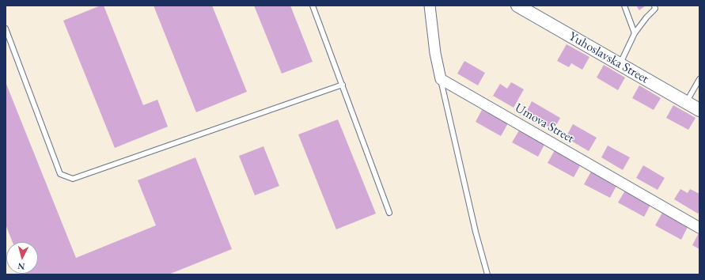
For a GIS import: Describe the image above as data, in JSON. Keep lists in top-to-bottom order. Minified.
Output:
{"streets":{"street":["Yuhoslavska Street","Umova Street"]},"north":"bottom"}
